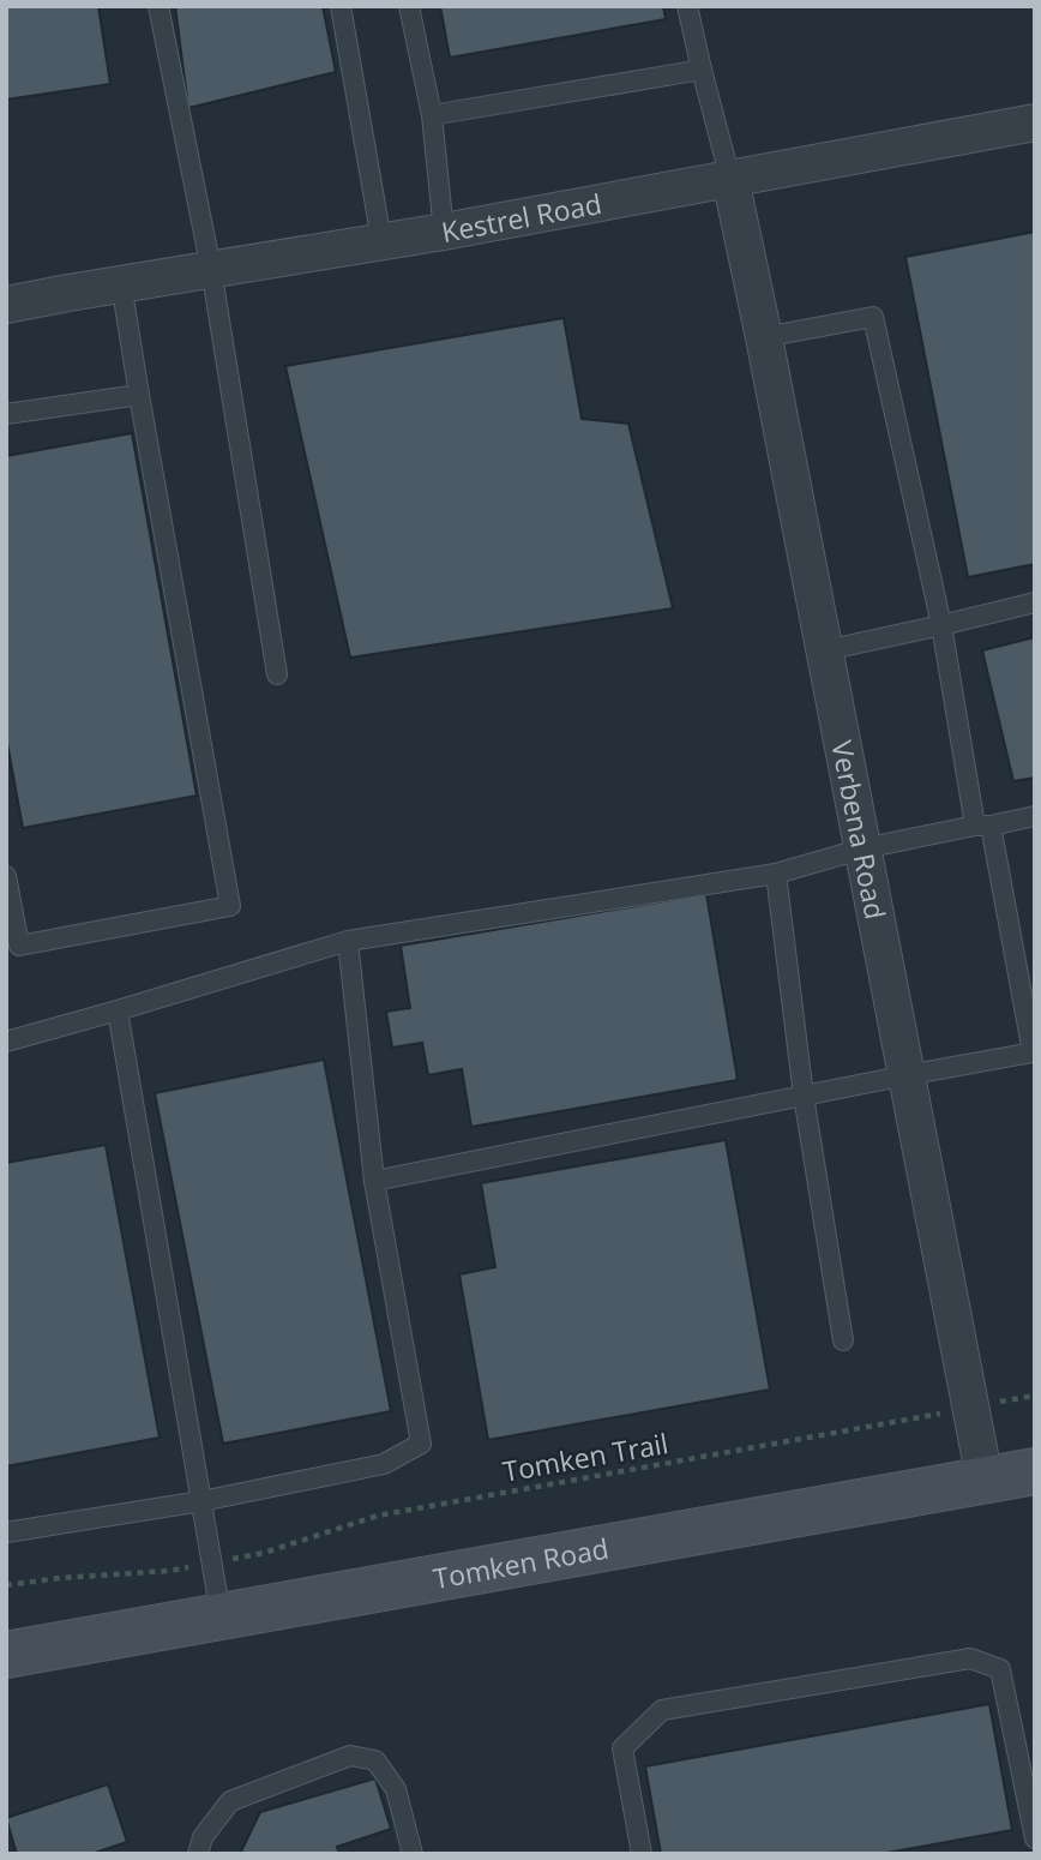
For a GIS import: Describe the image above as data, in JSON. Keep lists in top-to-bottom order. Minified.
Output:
{"streets":{"main road":["Tomken Road"],"street":["Kestrel Road","Verbena Road"],"path":["Tomken Trail"]},"crossings":[["Kestrel Road","Verbena Road"],["Verbena Road","Tomken Road"]]}
